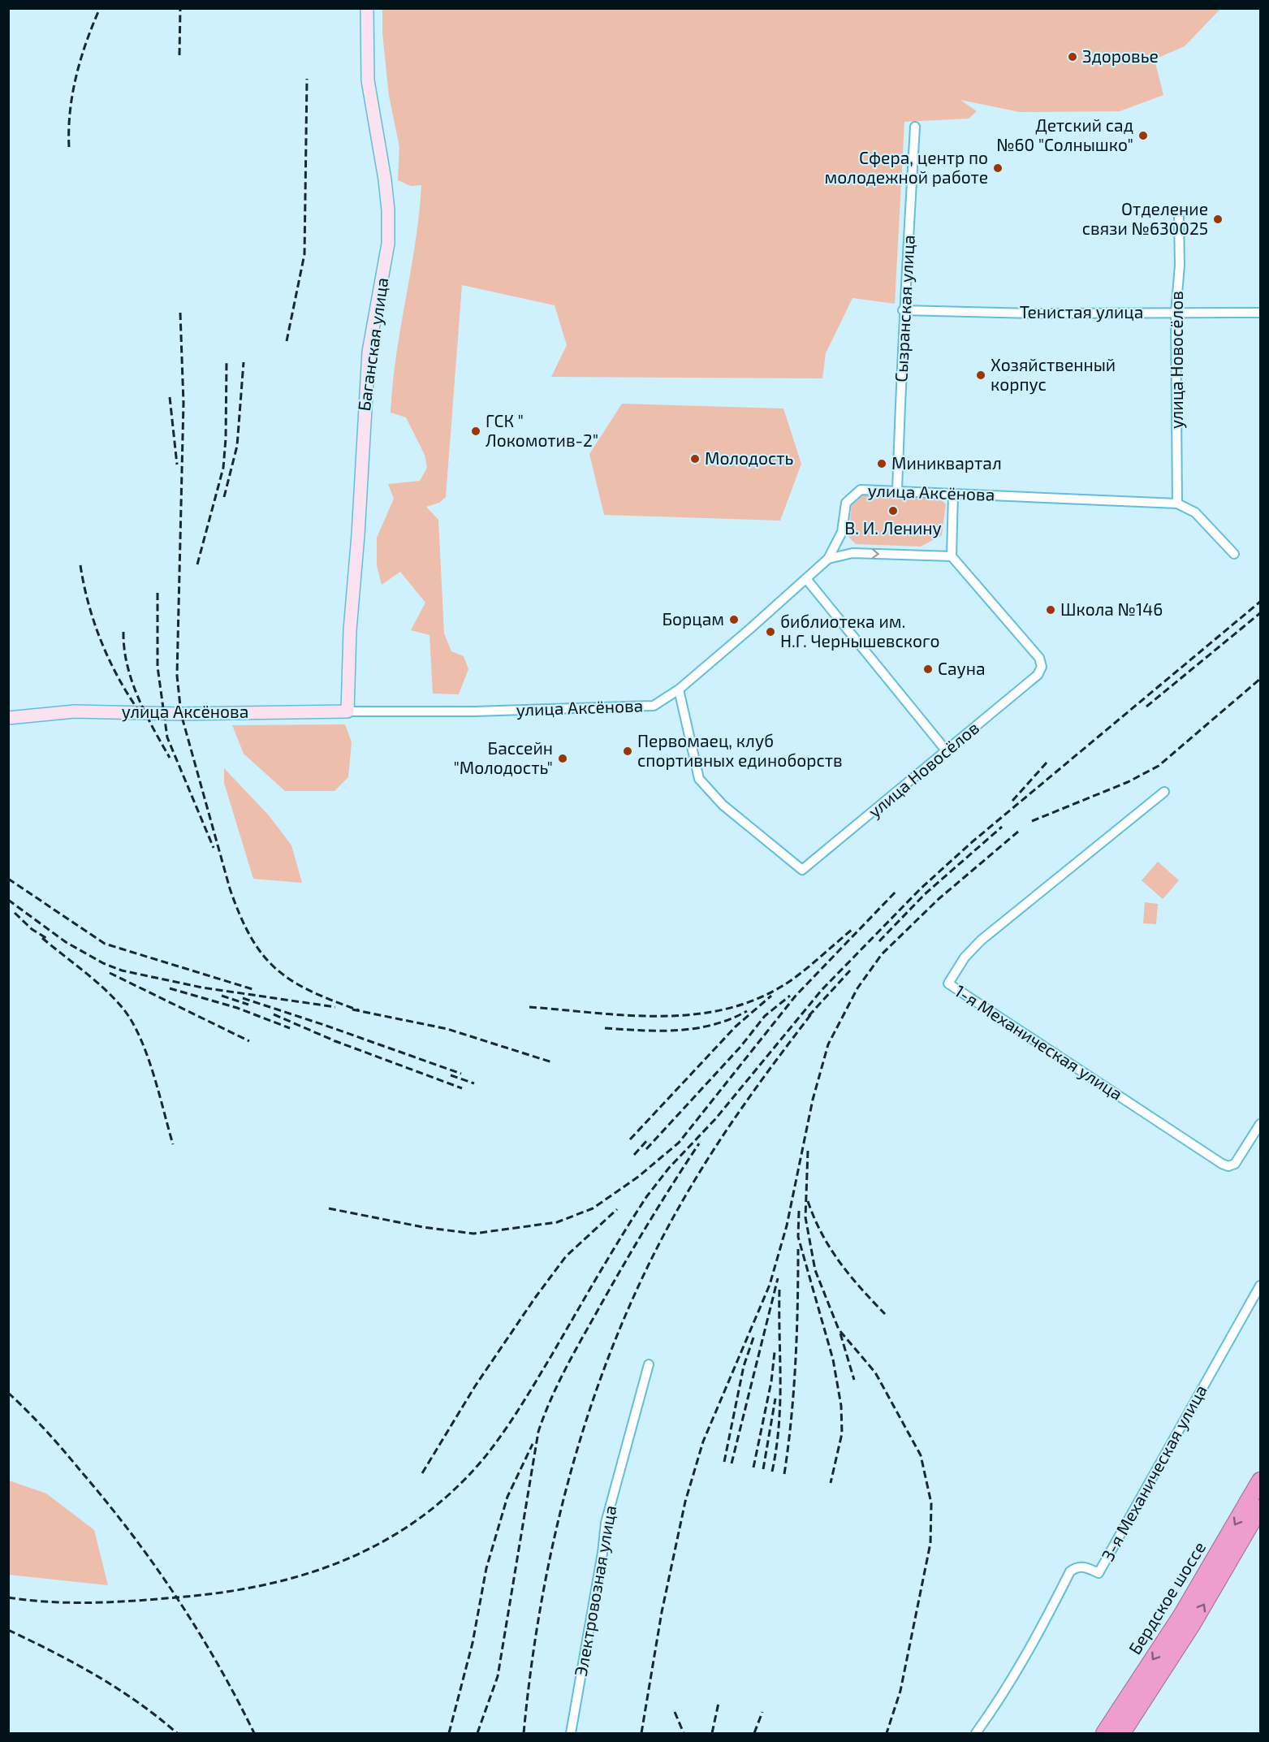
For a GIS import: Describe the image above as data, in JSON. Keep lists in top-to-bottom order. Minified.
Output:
{"streets":{"highway":["Бердское шоссе"],"street":["Сызранская улица","Тенистая улица","Баганская улица","улица Новосёлов","улица Аксёнова","1-я Механическая улица","3-я Механическая улица","Электровозная улица"]},"crossings":[["Сызранская улица","Тенистая улица"],["Сызранская улица","улица Аксёнова"],["Тенистая улица","улица Новосёлов"],["Баганская улица","улица Аксёнова"],["улица Новосёлов","улица Аксёнова"]],"places":["Здоровье","Детский сад №60 \"Солнышко\"","Сфера, центр по молодежной работе","Отделение связи №630025","Хозяйственный корпус","ГСК \" Локомотив-2\"","Молодость","Миниквартал","В. И. Ленину","Школа №146","Борцам","библиотека им. Н.Г. Чернышевского","Сауна","Первомаец, клуб спортивных единоборств","Бассейн \"Молодость\""]}
